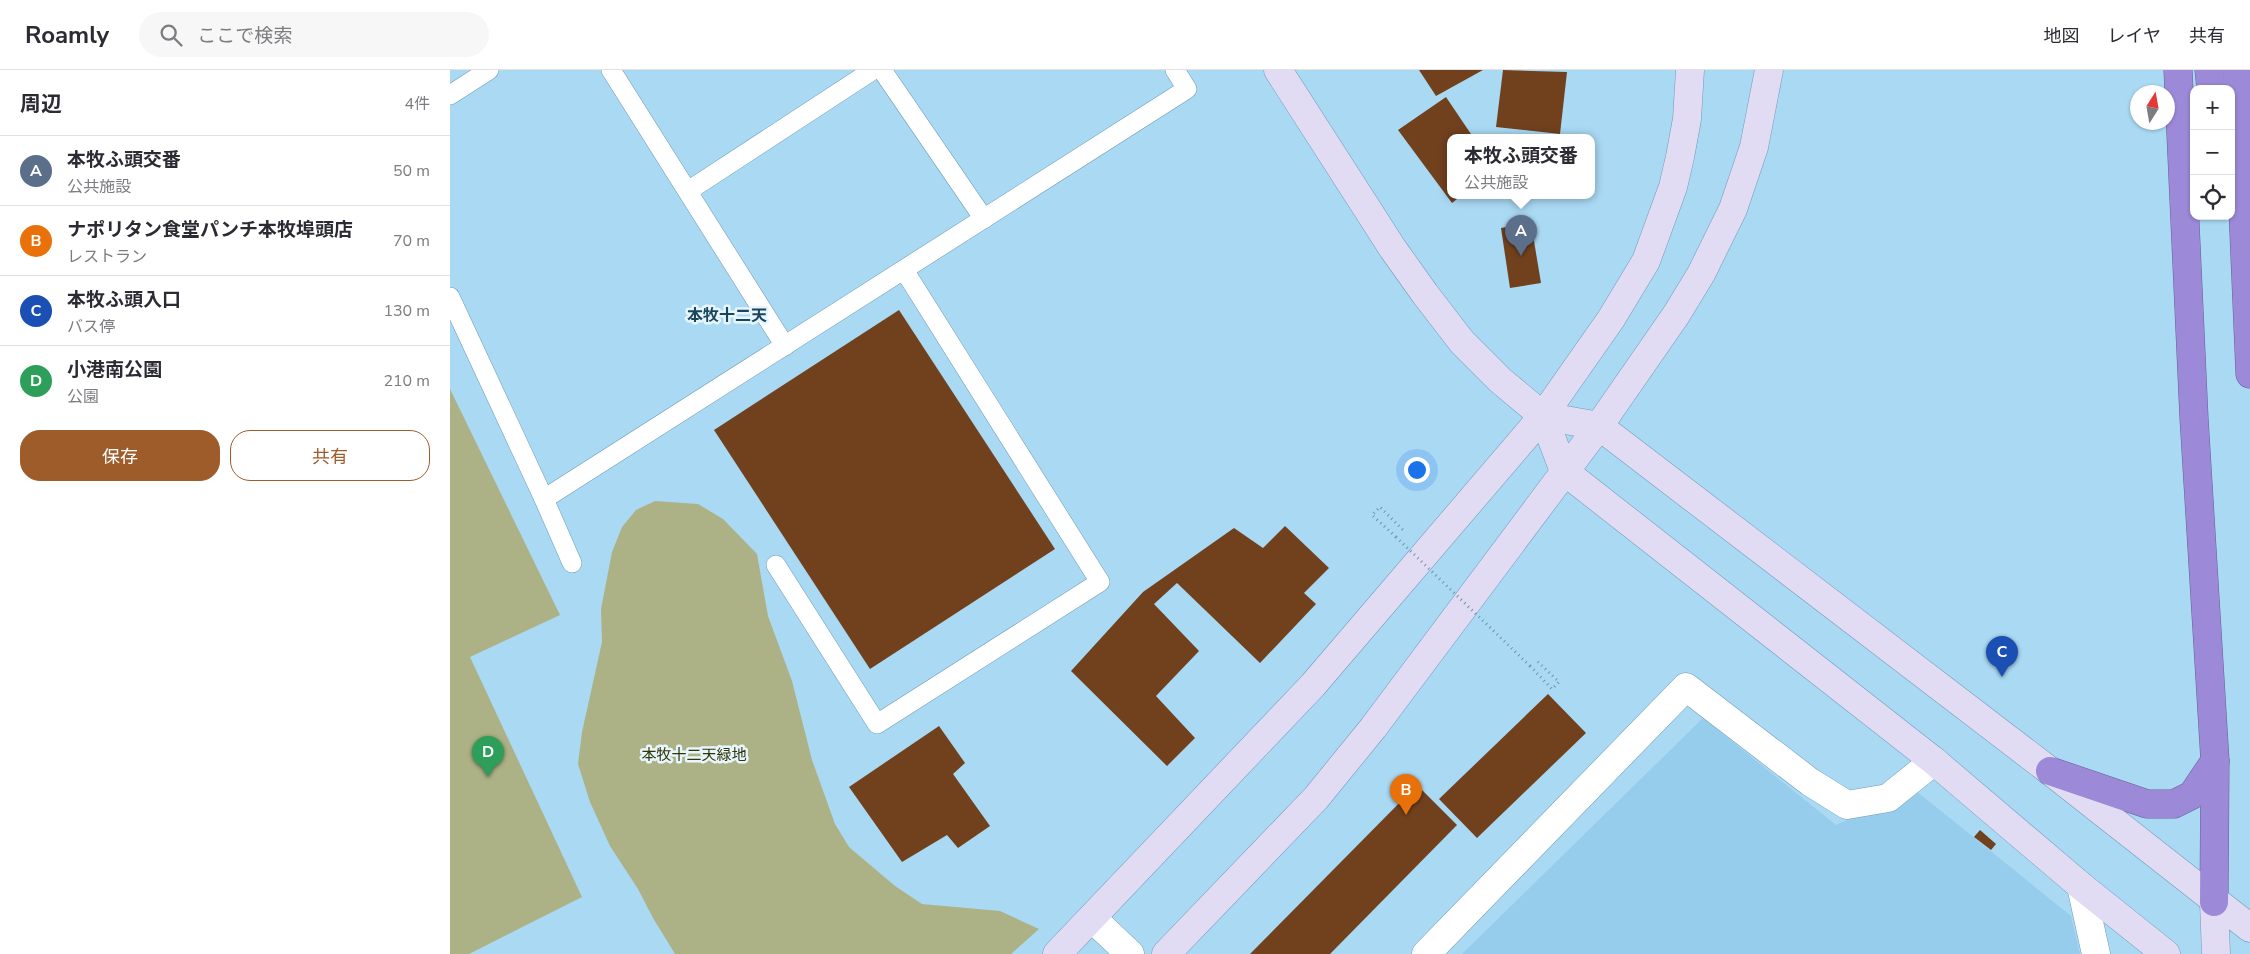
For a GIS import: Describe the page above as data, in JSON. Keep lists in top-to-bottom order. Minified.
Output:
{"districts":["本牧十二天"],"parks":["本牧十二天緑地"],"north":"top","page":{"header":"Roamly","search":"ここで検索","nav":["地図","レイヤ","共有"],"heading":["周辺","4件"],"map_buttons":["+","−"],"popup":["本牧ふ頭交番","公共施設"],"list":[{"mark":"A","name":"本牧ふ頭交番","note":"公共施設","value":"50 m"},{"mark":"B","name":"ナポリタン食堂パンチ本牧埠頭店","note":"レストラン","value":"70 m"},{"mark":"C","name":"本牧ふ頭入口","note":"バス停","value":"130 m"},{"mark":"D","name":"小港南公園","note":"公園","value":"210 m"}],"pins":["A","C","D","B"],"buttons":["保存","共有"]}}
